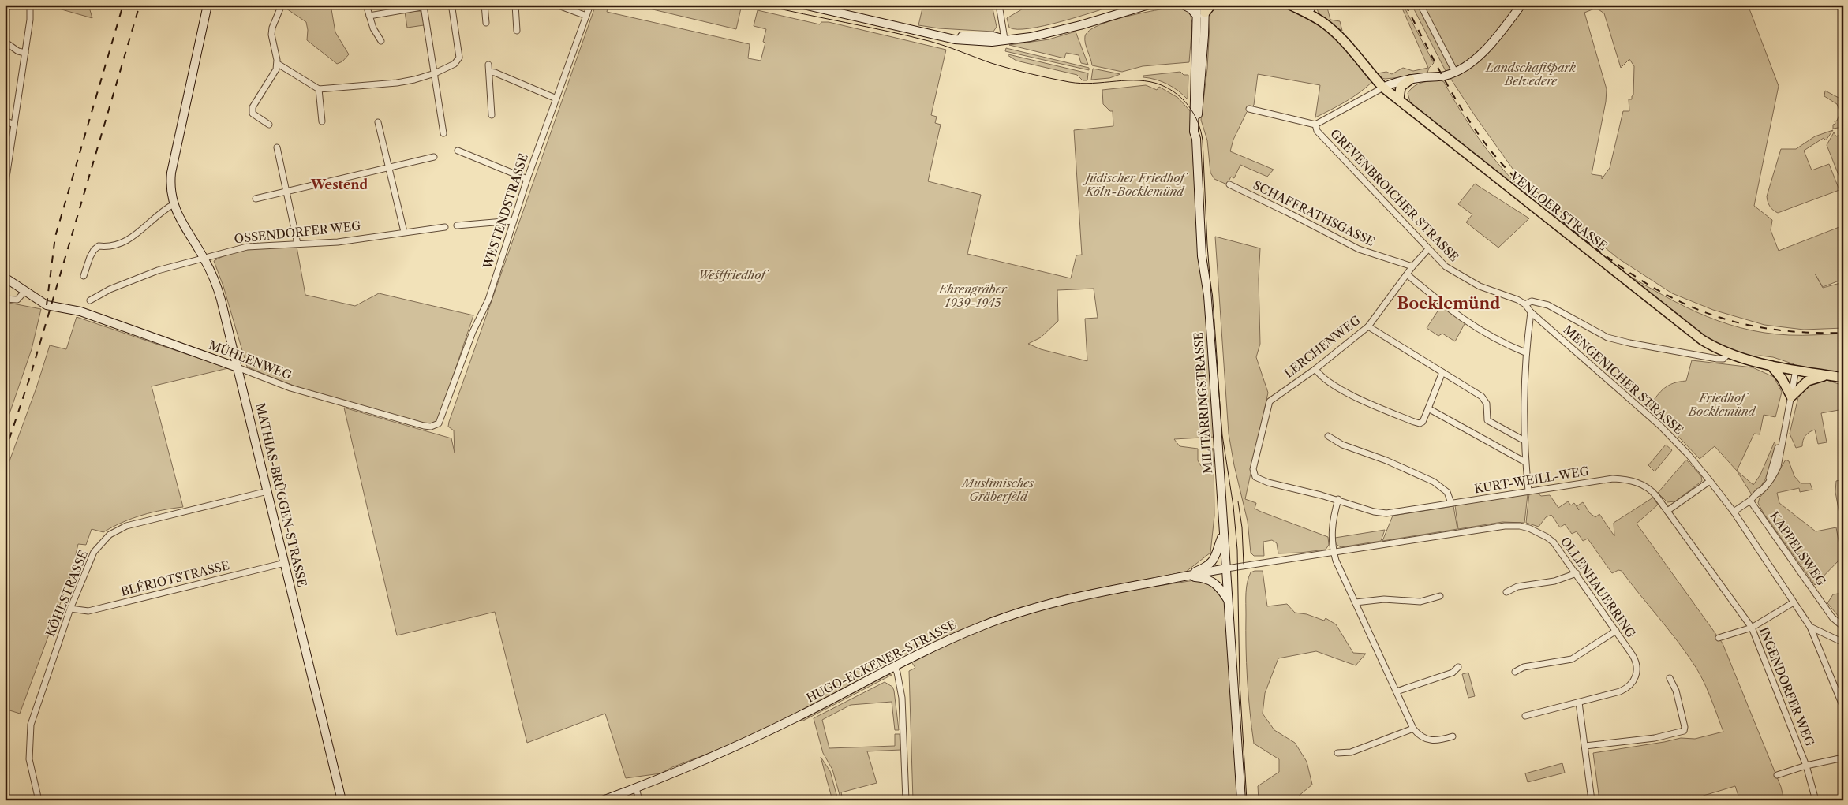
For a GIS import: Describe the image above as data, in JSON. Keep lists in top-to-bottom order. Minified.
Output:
{"streets":{"main road":["VENLOER STRASSE","MÜHLENWEG","MILITÄRRINGSTRASSE","MATHIAS-BRÜGGEN-STRASSE","HUGO-ECKENER-STRASSE"],"street":["GREVENBROICHER STRASSE","WESTENDSTRASSE","SCHAFFRATHSGASSE","OSSENDORFER WEG","LERCHENWEG","MENGENICHER STRASSE","KURT-WEILL-WEG","KAPPELSWEG","BLÉRIOTSTRASSE","OLLENHAUERRING","KÖHLSTRASSE","INGENDORFER WEG"]},"crossings":[["GREVENBROICHER STRASSE","VENLOER STRASSE"],["GREVENBROICHER STRASSE","LERCHENWEG"],["GREVENBROICHER STRASSE","MENGENICHER STRASSE"],["WESTENDSTRASSE","MÜHLENWEG"],["SCHAFFRATHSGASSE","LERCHENWEG"],["OSSENDORFER WEG","MATHIAS-BRÜGGEN-STRASSE"],["LERCHENWEG","KURT-WEILL-WEG"],["MÜHLENWEG","MATHIAS-BRÜGGEN-STRASSE"],["MILITÄRRINGSTRASSE","OLLENHAUERRING"],["MILITÄRRINGSTRASSE","HUGO-ECKENER-STRASSE"],["KURT-WEILL-WEG","INGENDORFER WEG"],["MATHIAS-BRÜGGEN-STRASSE","BLÉRIOTSTRASSE"],["MATHIAS-BRÜGGEN-STRASSE","KÖHLSTRASSE"],["BLÉRIOTSTRASSE","KÖHLSTRASSE"],["OLLENHAUERRING","HUGO-ECKENER-STRASSE"]],"districts":["Westend","Bocklemünd"],"parks":["Landschaftspark Belvedere","Jüdischer Friedhof Köln-Bocklemünd","Westfriedhof","Ehrengräber 1939-1945","Friedhof Bocklemünd","Muslimisches Gräberfeld"]}
